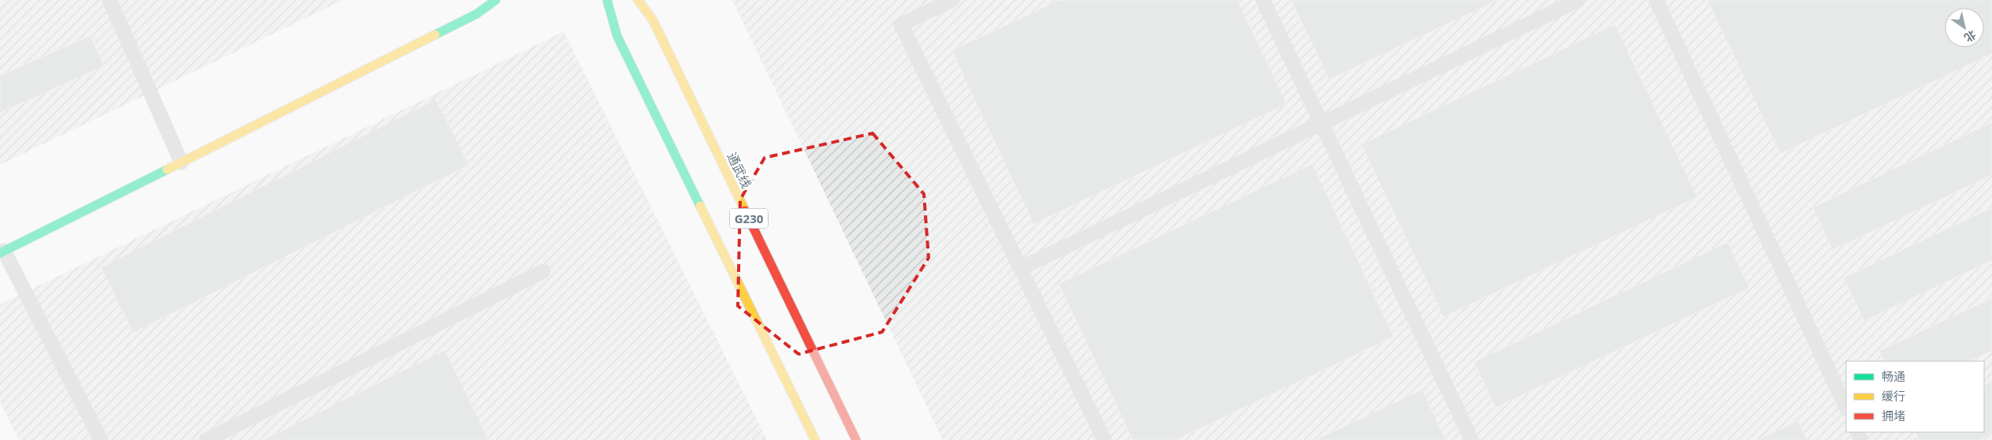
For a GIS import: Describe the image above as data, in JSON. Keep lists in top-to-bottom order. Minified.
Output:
{"streets":{"main road":["通武线","G230"]},"legend":["畅通","缓行","拥堵"],"north":"bottom right"}
